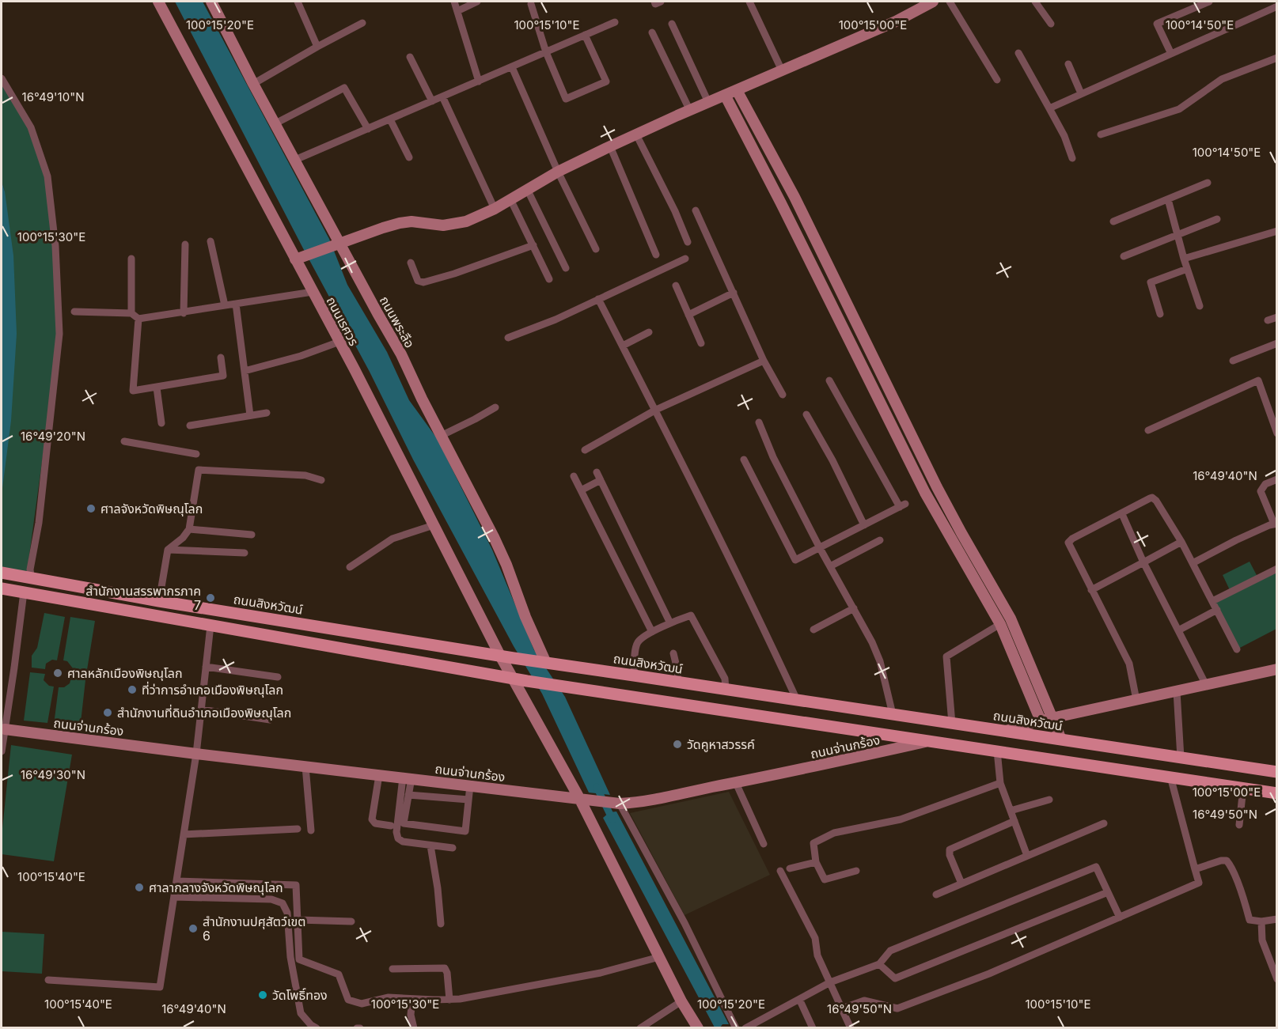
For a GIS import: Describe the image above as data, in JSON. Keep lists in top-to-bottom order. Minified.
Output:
{"streets":{"main road":["ถนนสิงหวัฒน์"],"street":["ถนนเรศวร","ถนนพระลือ","ถนนจ่านกร้อง"]},"crossings":[["ถนนเรศวร","ถนนสิงหวัฒน์"],["ถนนเรศวร","ถนนจ่านกร้อง"],["ถนนพระลือ","ถนนสิงหวัฒน์"]],"places":["ศาลจังหวัดพิษณุโลก","สำนักงานสรรพากรภาค 7","ศาลหลักเมืองพิษณุโลก","ที่ว่าการอำเภอเมืองพิษณุโลก","สำนักงานที่ดินอำเภอเมืองพิษณุโลก","วัดคูหาสวรรค์","ศาลากลางจังหวัดพิษณุโลก","สำนักงานปศุสัตว์เขต 6","วัดโพธิ์ทอง"],"coordinates":["100°15'20\"E","100°15'10\"E","100°15'00\"E","100°14'50\"E","16°49'10\"N","100°15'30\"E","16°49'20\"N","16°49'40\"N","16°49'30\"N","16°49'50\"N","100°15'40\"E"]}
